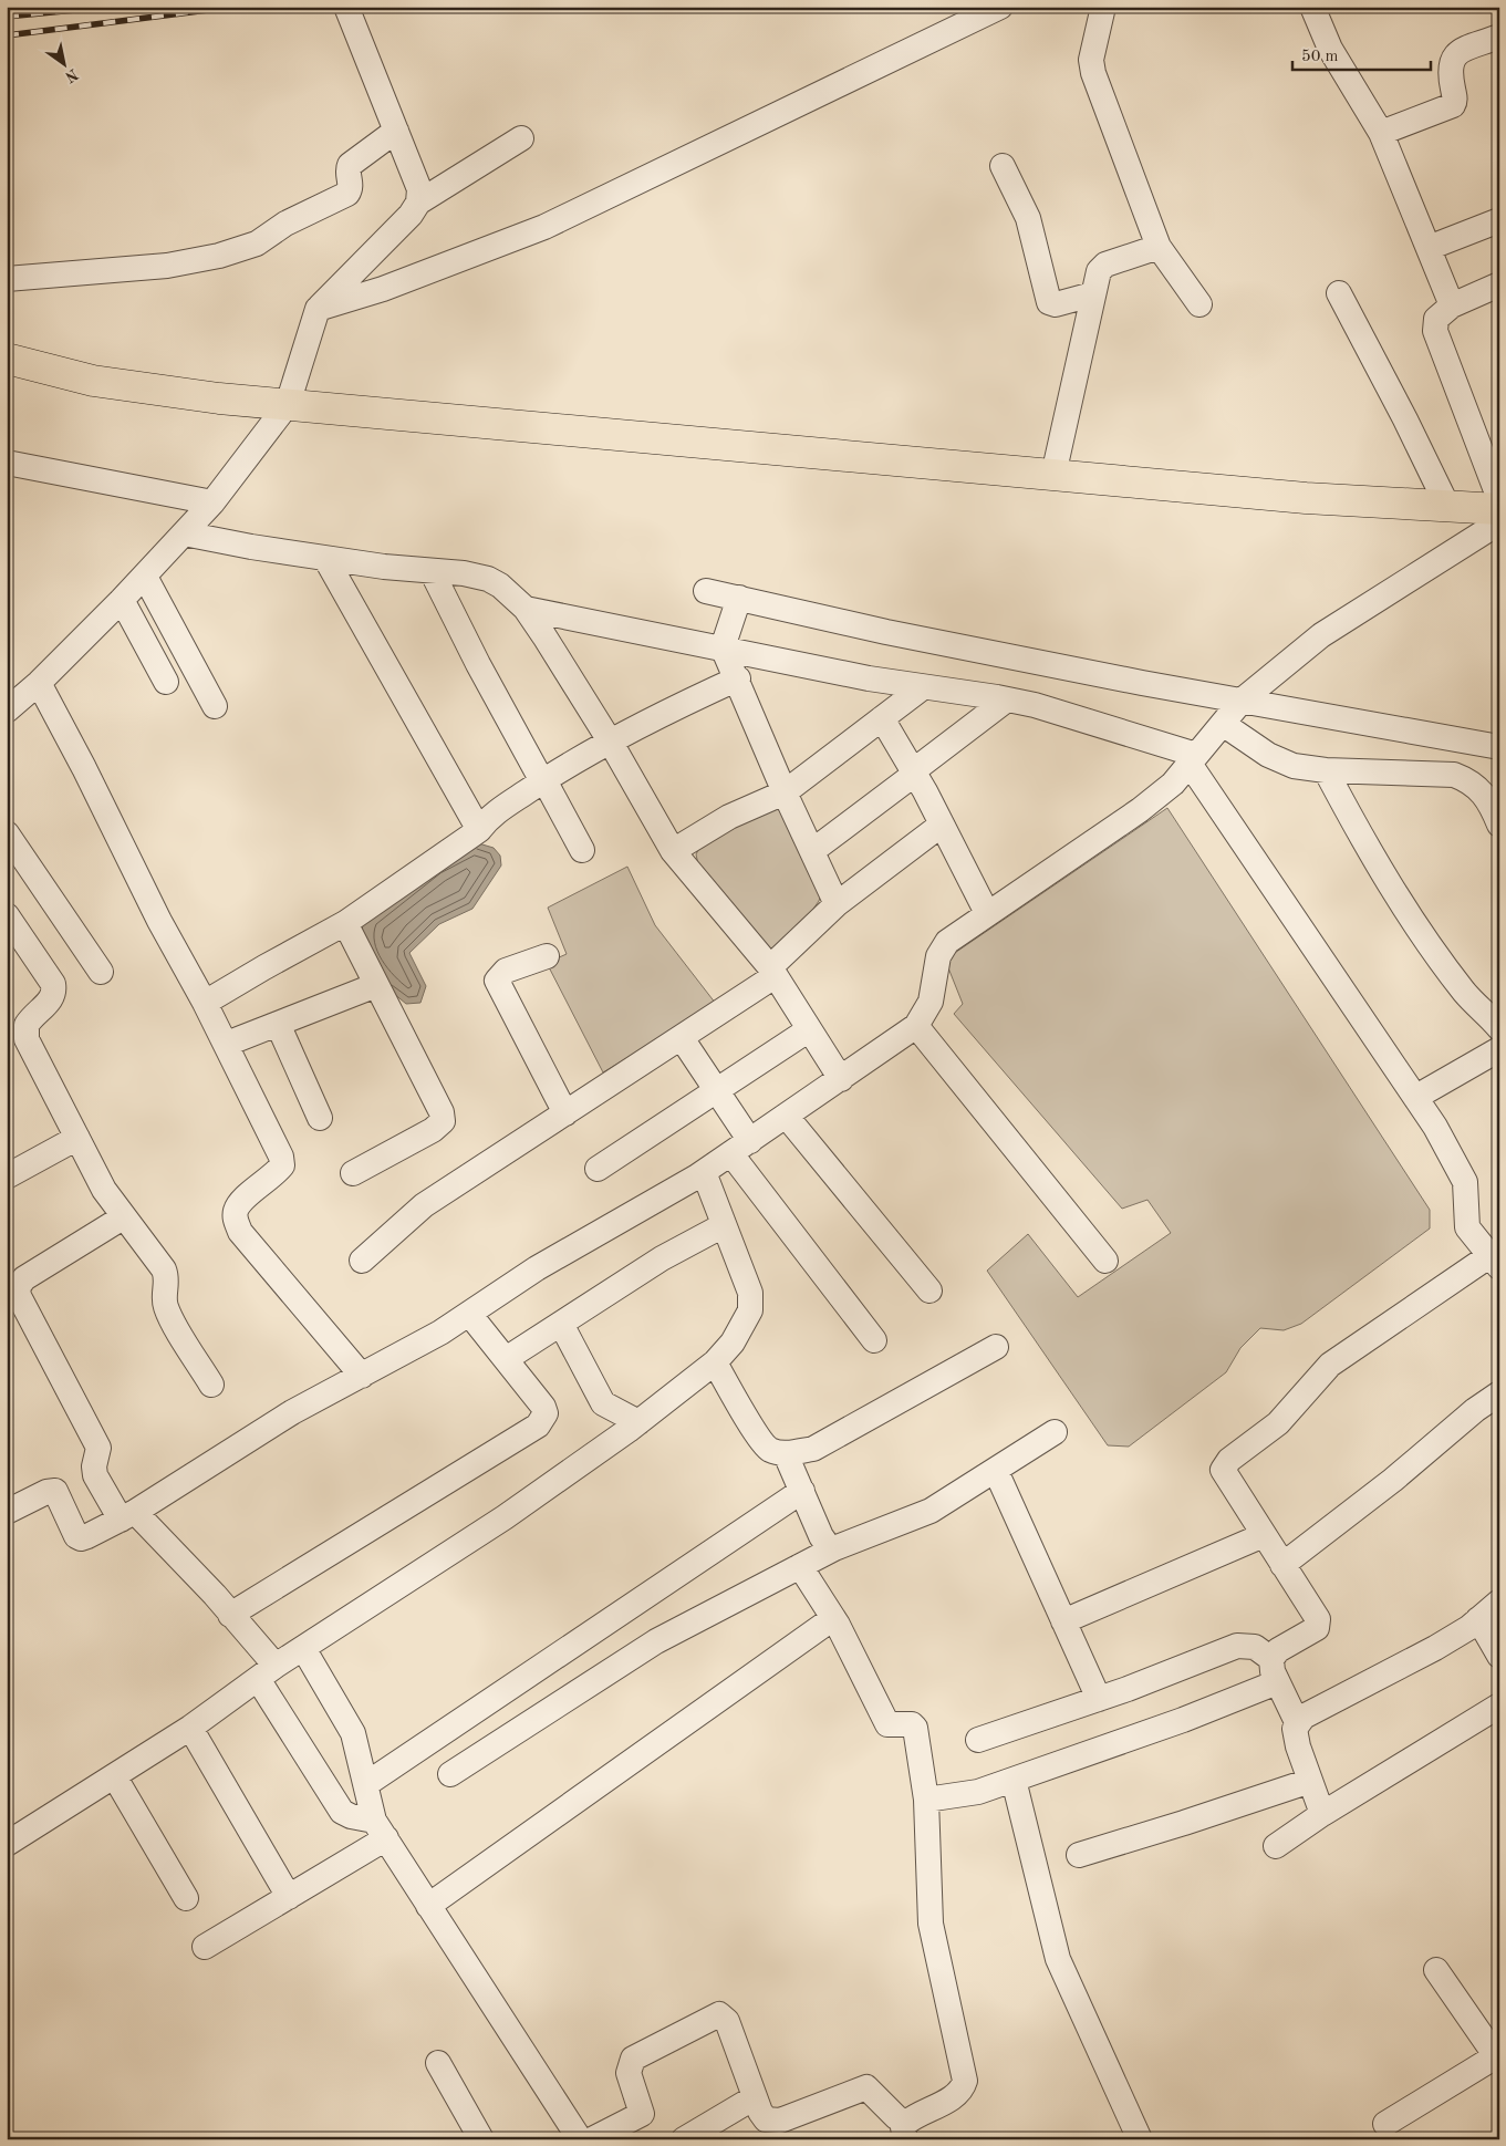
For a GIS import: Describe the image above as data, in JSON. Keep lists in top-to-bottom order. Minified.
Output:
{"scale_bar":"50 m","north":"bottom right"}
